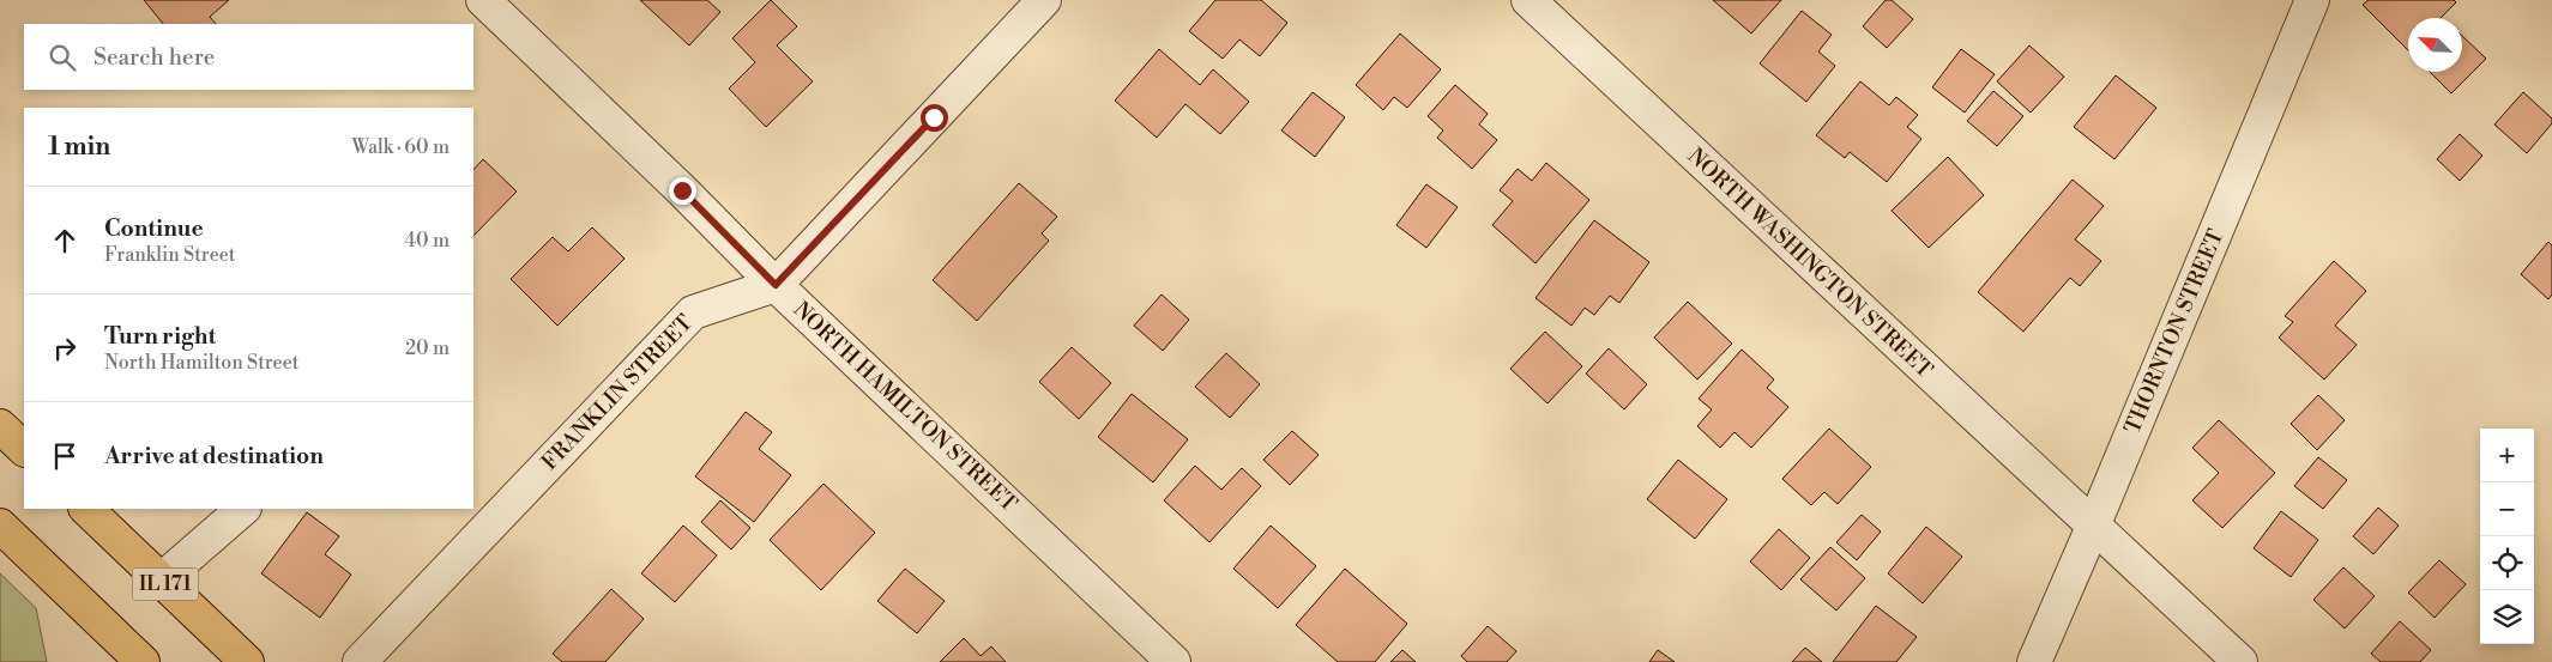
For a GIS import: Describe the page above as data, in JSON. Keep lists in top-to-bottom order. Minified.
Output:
{"streets":{"main road":["IL 171"],"street":["NORTH WASHINGTON STREET","THORNTON STREET","FRANKLIN STREET","NORTH HAMILTON STREET"]},"crossings":[["NORTH WASHINGTON STREET","THORNTON STREET"],["FRANKLIN STREET","NORTH HAMILTON STREET"]],"north":"top left","page":{"search":"Search here","heading":["1 min","Walk · 60 m"],"list":[["Continue","Franklin Street","40 m"],["Turn right","North Hamilton Street","20 m"],"Arrive at destination"],"map_buttons":["+","−"]}}
